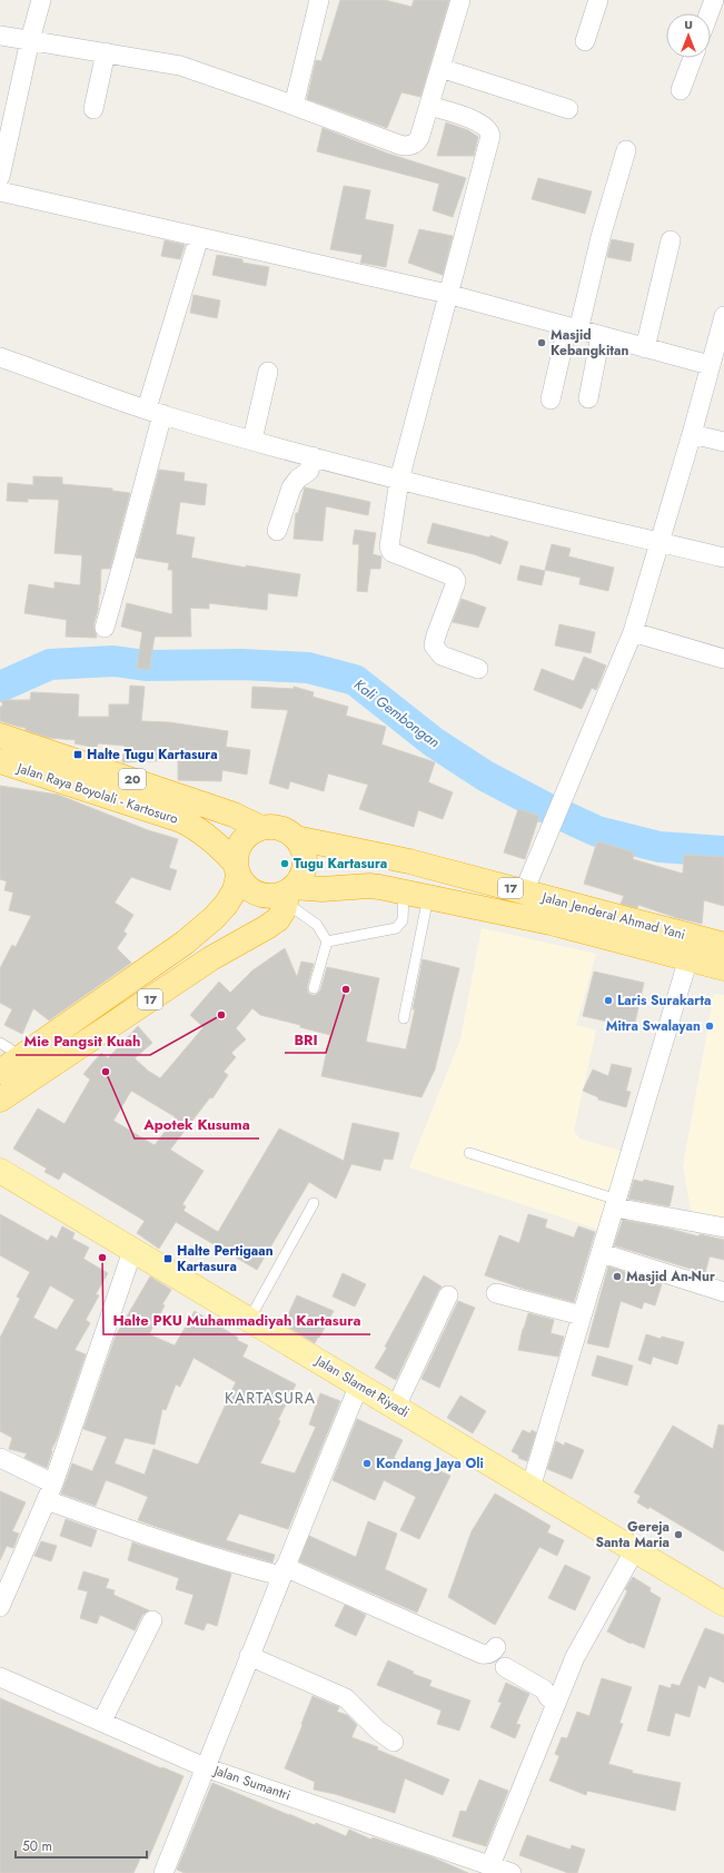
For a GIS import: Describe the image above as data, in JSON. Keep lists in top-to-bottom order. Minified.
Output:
{"streets":{"highway":["20","Jalan Raya Boyolali - Kartosuro","17","Jalan Jenderal Ahmad Yani"],"main road":["Jalan Slamet Riyadi"],"street":["Jalan Sumantri"]},"crossings":[["Jalan Raya Boyolali - Kartosuro","17"],["Jalan Raya Boyolali - Kartosuro","Jalan Jenderal Ahmad Yani"],["17","Jalan Jenderal Ahmad Yani"]],"districts":["KARTASURA"],"water":["Kali Gembongan"],"places":{"other":["Masjid Kebangkitan","Tugu Kartasura","BRI","Laris Surakarta","Mie Pangsit Kuah","Mitra Swalayan","Apotek Kusuma","Halte PKU Muhammadiyah Kartasura","Masjid An-Nur","Kondang Jaya Oli","Gereja Santa Maria"],"transit":["Halte Tugu Kartasura","Halte Pertigaan Kartasura"]},"scale_bar":"50 m","north":"top"}
